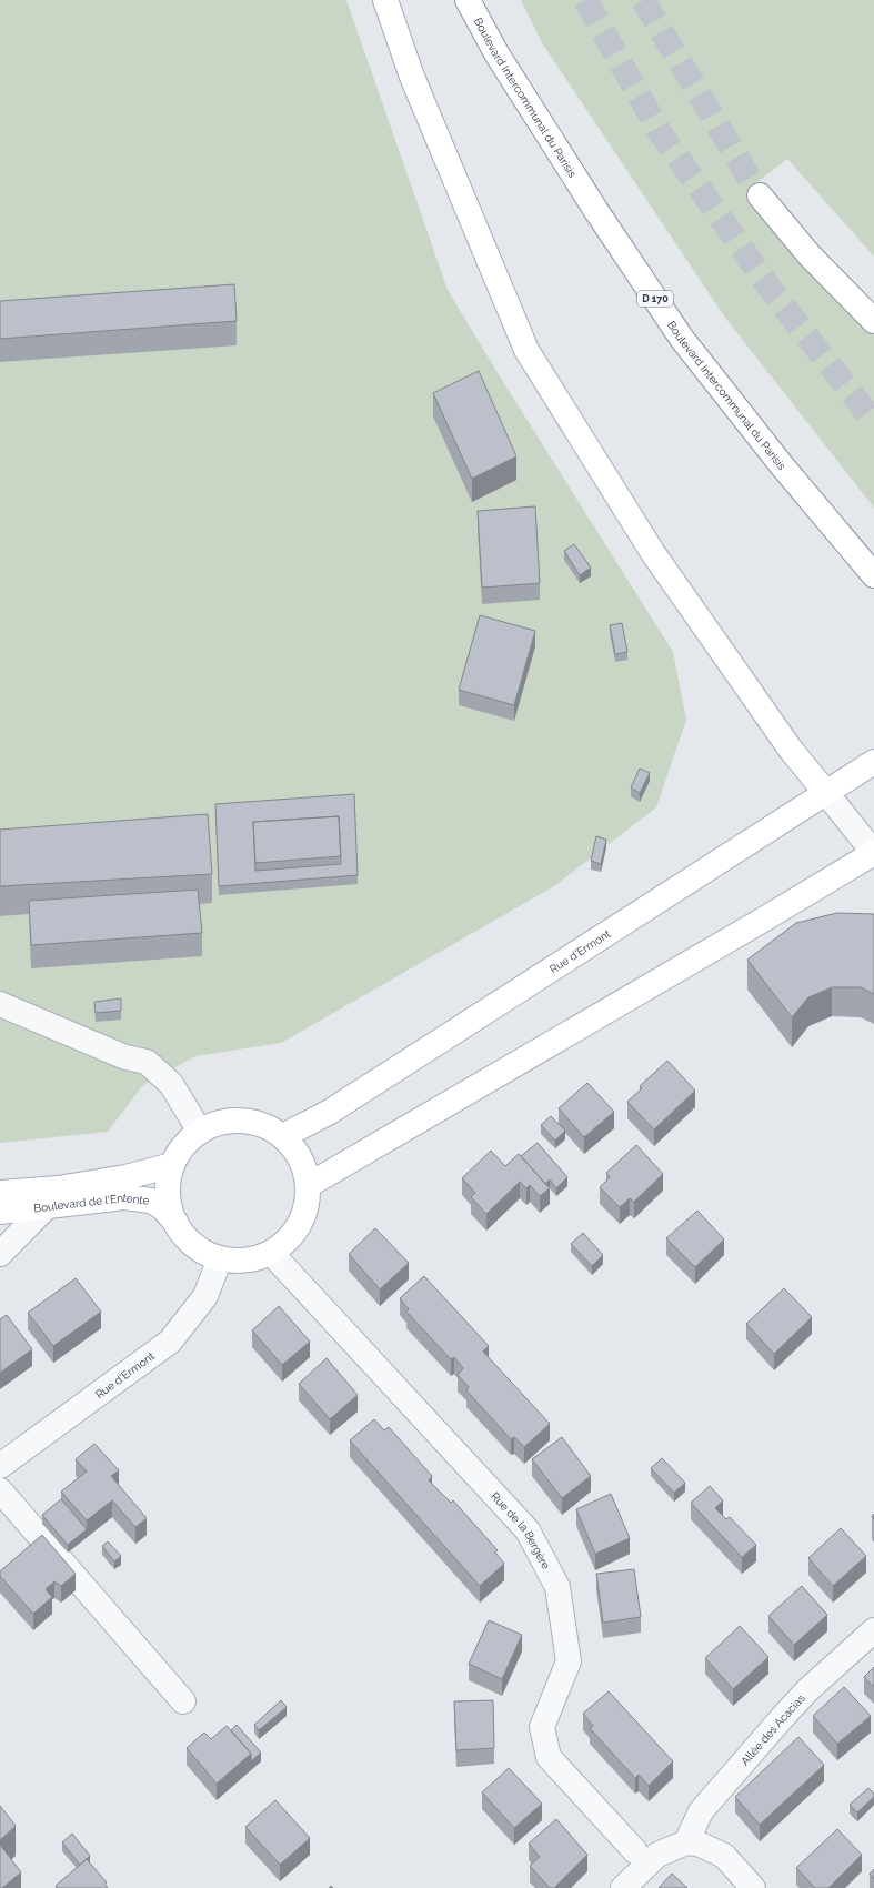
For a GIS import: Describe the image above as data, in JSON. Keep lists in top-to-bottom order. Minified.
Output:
{"streets":{"main road":["Boulevard Intercommunal du Parisis","D 170","Rue d'Ermont","Boulevard de l'Entente"],"street":["Rue de la Bergère","Allée des Acacias"]},"crossings":[["Rue d'Ermont","Boulevard de l'Entente"],["Rue d'Ermont","Rue de la Bergère"],["Boulevard de l'Entente","Rue de la Bergère"]]}
